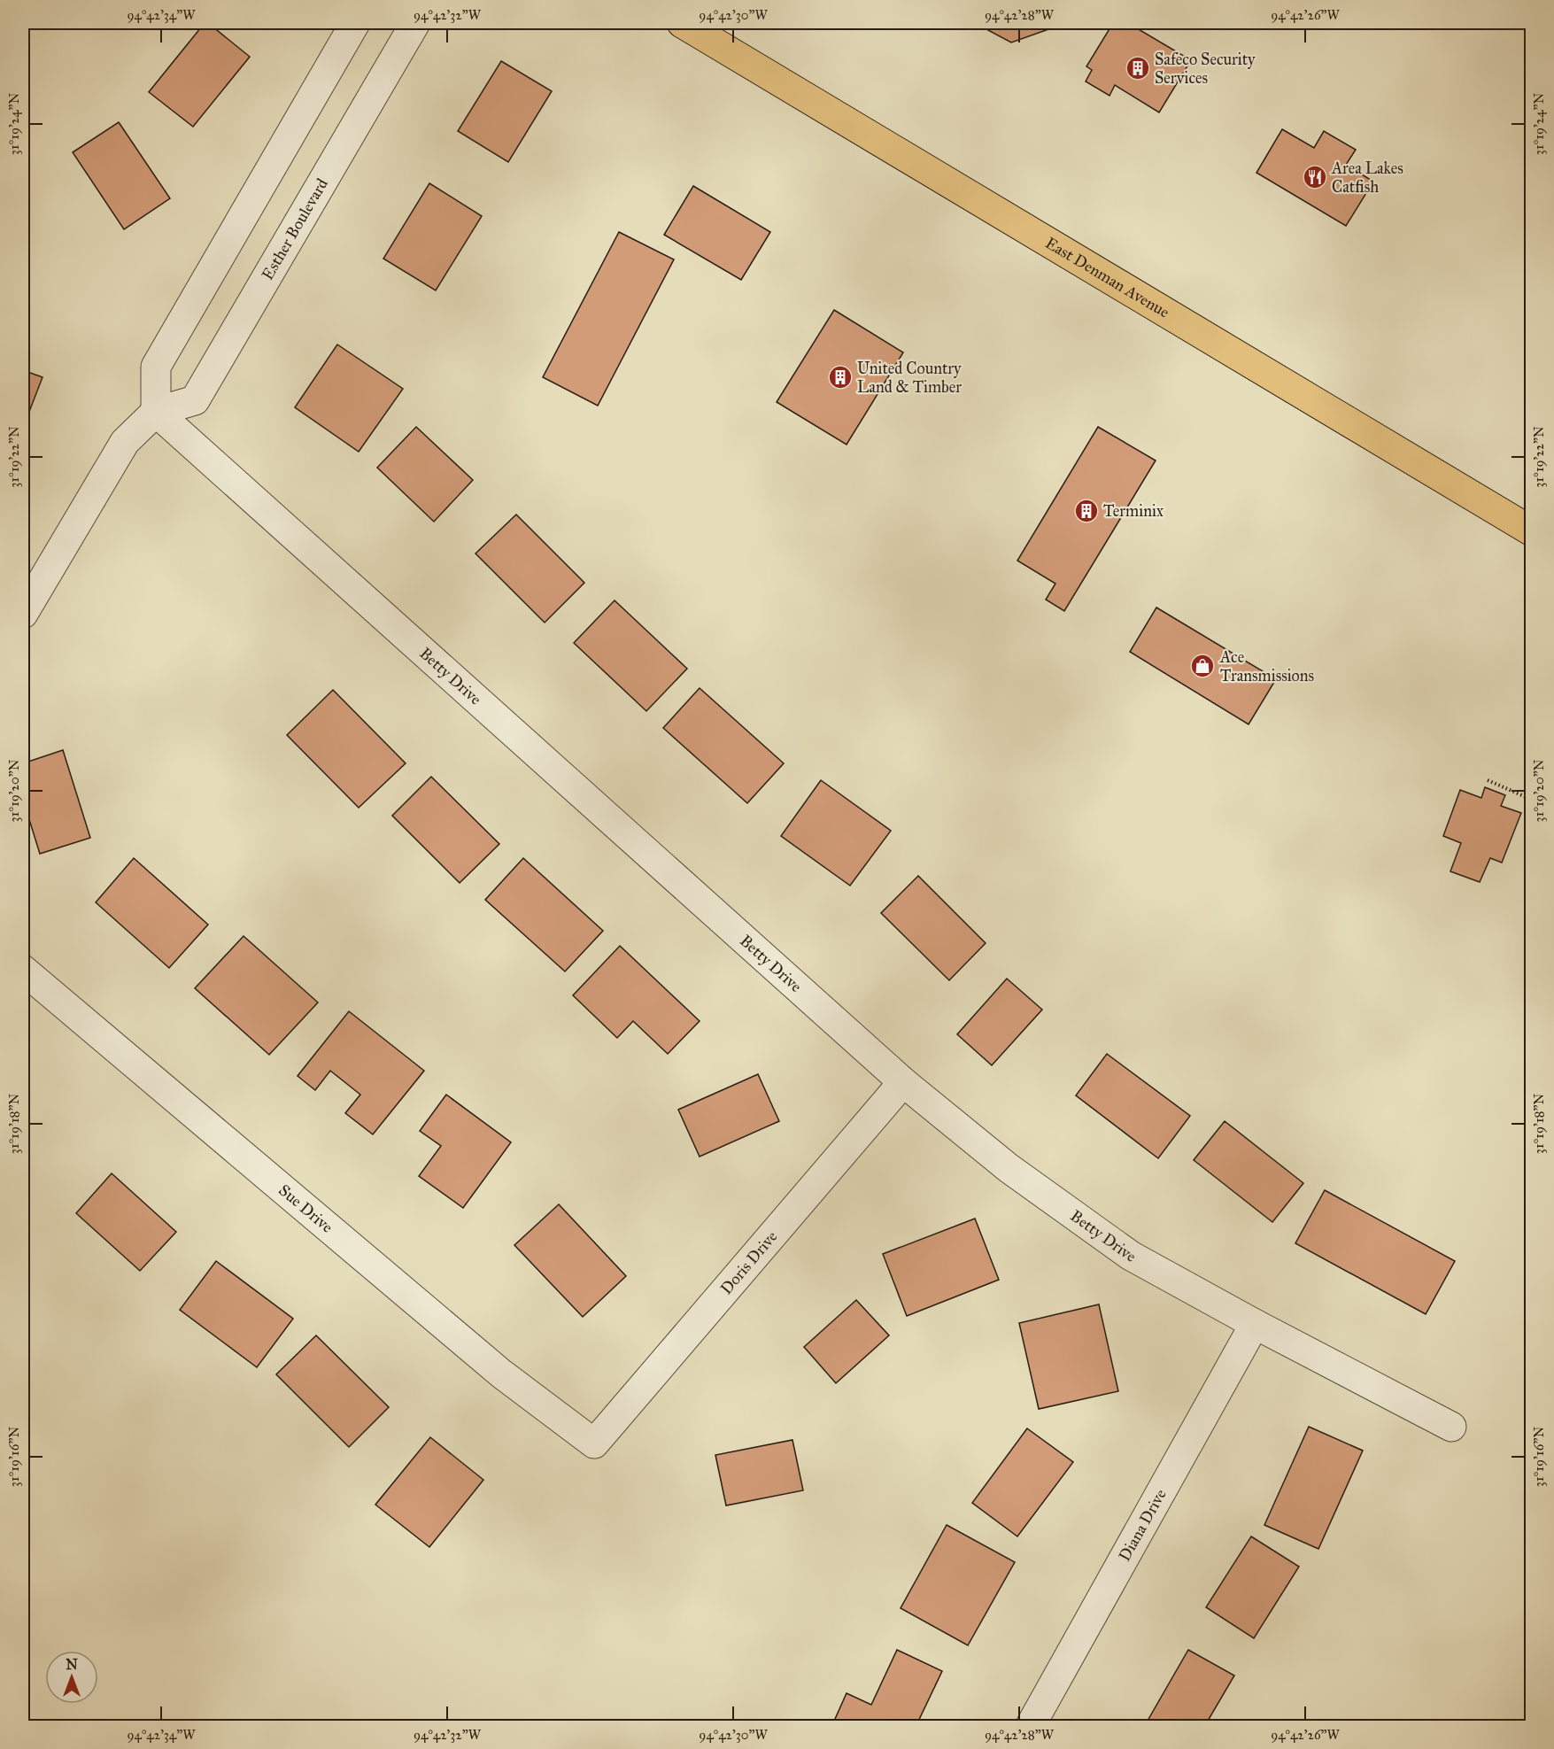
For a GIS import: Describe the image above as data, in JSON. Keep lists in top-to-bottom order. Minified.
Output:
{"streets":{"main road":["East Denman Avenue"],"street":["Esther Boulevard","Betty Drive","Sue Drive","Doris Drive","Diana Drive"]},"crossings":[["Esther Boulevard","Betty Drive"],["Betty Drive","Doris Drive"],["Betty Drive","Diana Drive"],["Sue Drive","Doris Drive"]],"places":{"building":["Safeco Security Services","United Country Land & Timber","Terminix"],"restaurant":["Area Lakes Catfish"],"shop":["Ace Transmissions"]},"north":"top","coordinates":["94°42'34\"W","94°42'32\"W","94°42'30\"W","94°42'28\"W","94°42'26\"W","31°19'24\"N","31°19'22\"N","31°19'20\"N","31°19'18\"N","31°19'16\"N"]}
